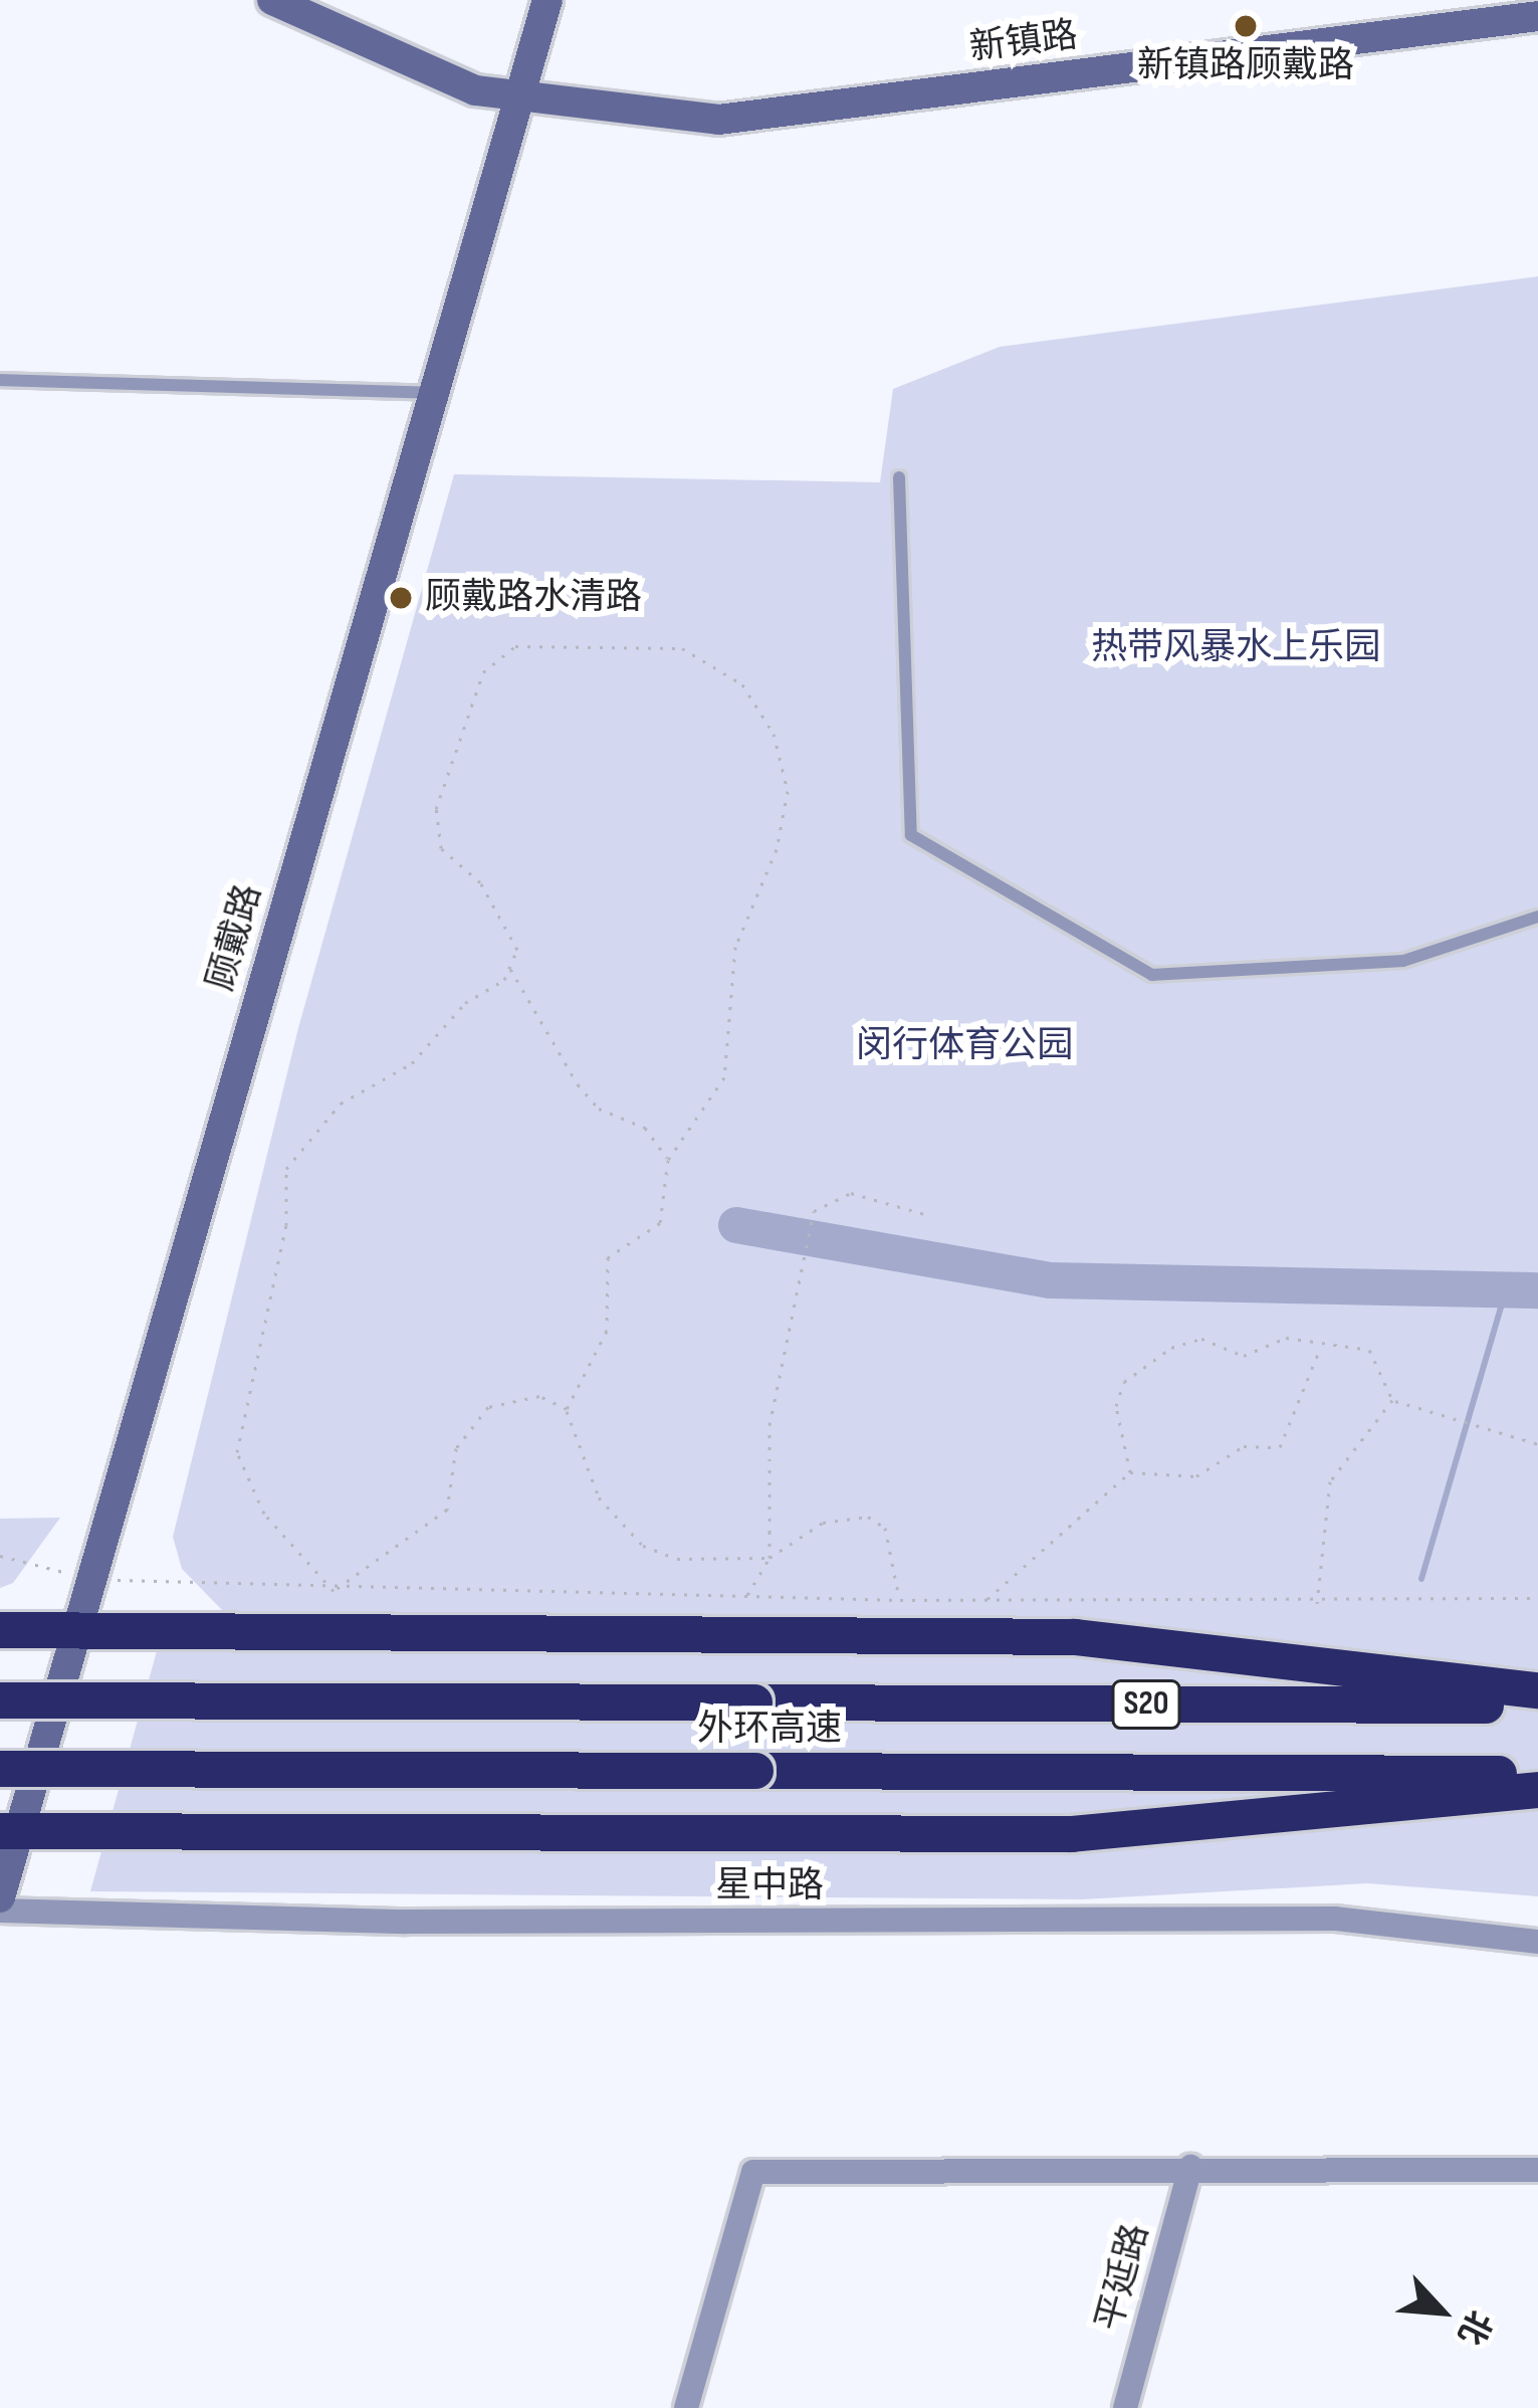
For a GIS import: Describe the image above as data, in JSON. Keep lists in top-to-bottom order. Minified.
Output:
{"streets":{"highway":["S20","外环高速"],"main road":["新镇路","顾戴路"],"street":["星中路","平延路"]},"crossings":[["新镇路","顾戴路"]],"parks":["热带风暴水上乐园","闵行体育公园"],"places":["新镇路顾戴路","顾戴路水清路"],"north":"bottom right"}
